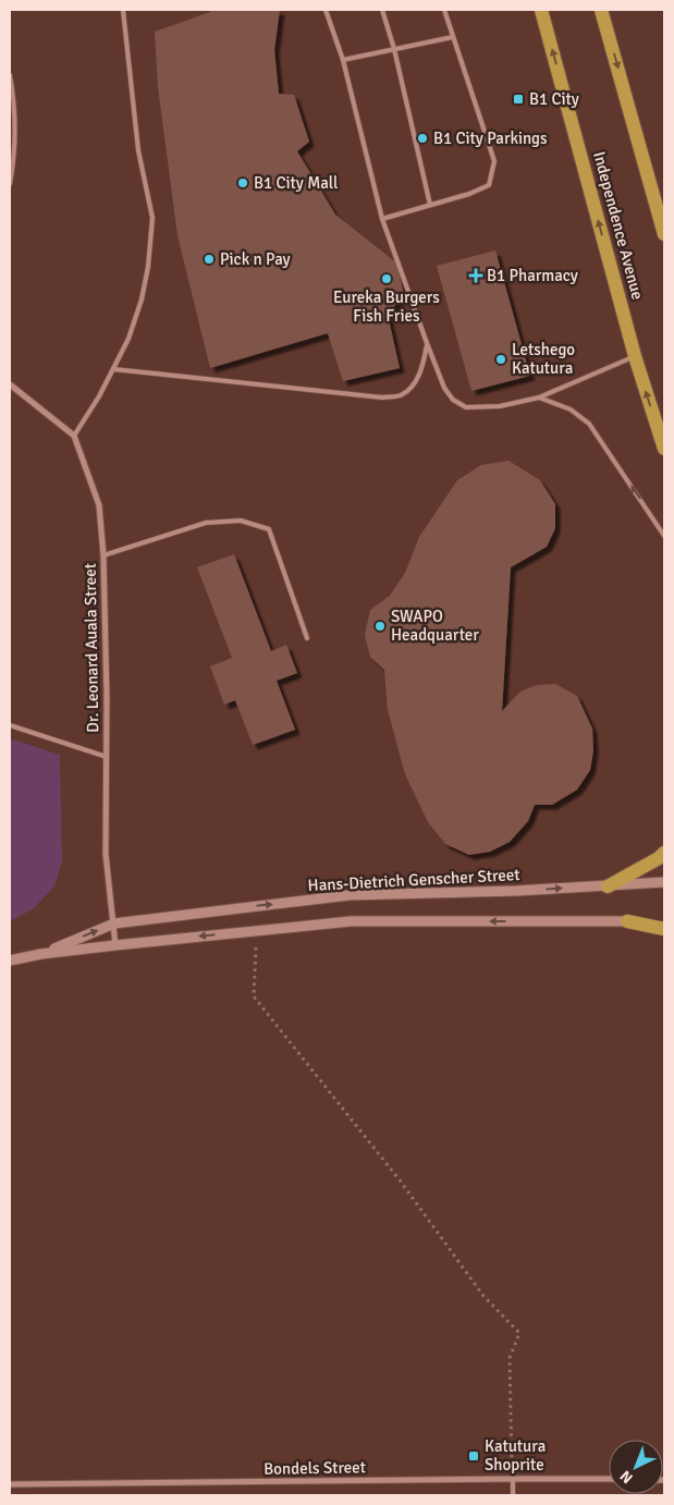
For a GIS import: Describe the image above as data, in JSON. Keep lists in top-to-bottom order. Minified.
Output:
{"streets":{"main road":["Independence Avenue"],"street":["Dr. Leonard Auala Street","Hans-Dietrich Genscher Street","Bondels Street"]},"crossings":[["Dr. Leonard Auala Street","Hans-Dietrich Genscher Street"]],"places":{"transit":["B1 City","Katutura Shoprite"],"other":["B1 City Parkings","B1 City Mall","Pick n Pay","Eureka Burgers Fish Fries","Letshego Katutura","SWAPO Headquarter"],"health":["B1 Pharmacy"]},"north":"bottom left"}
